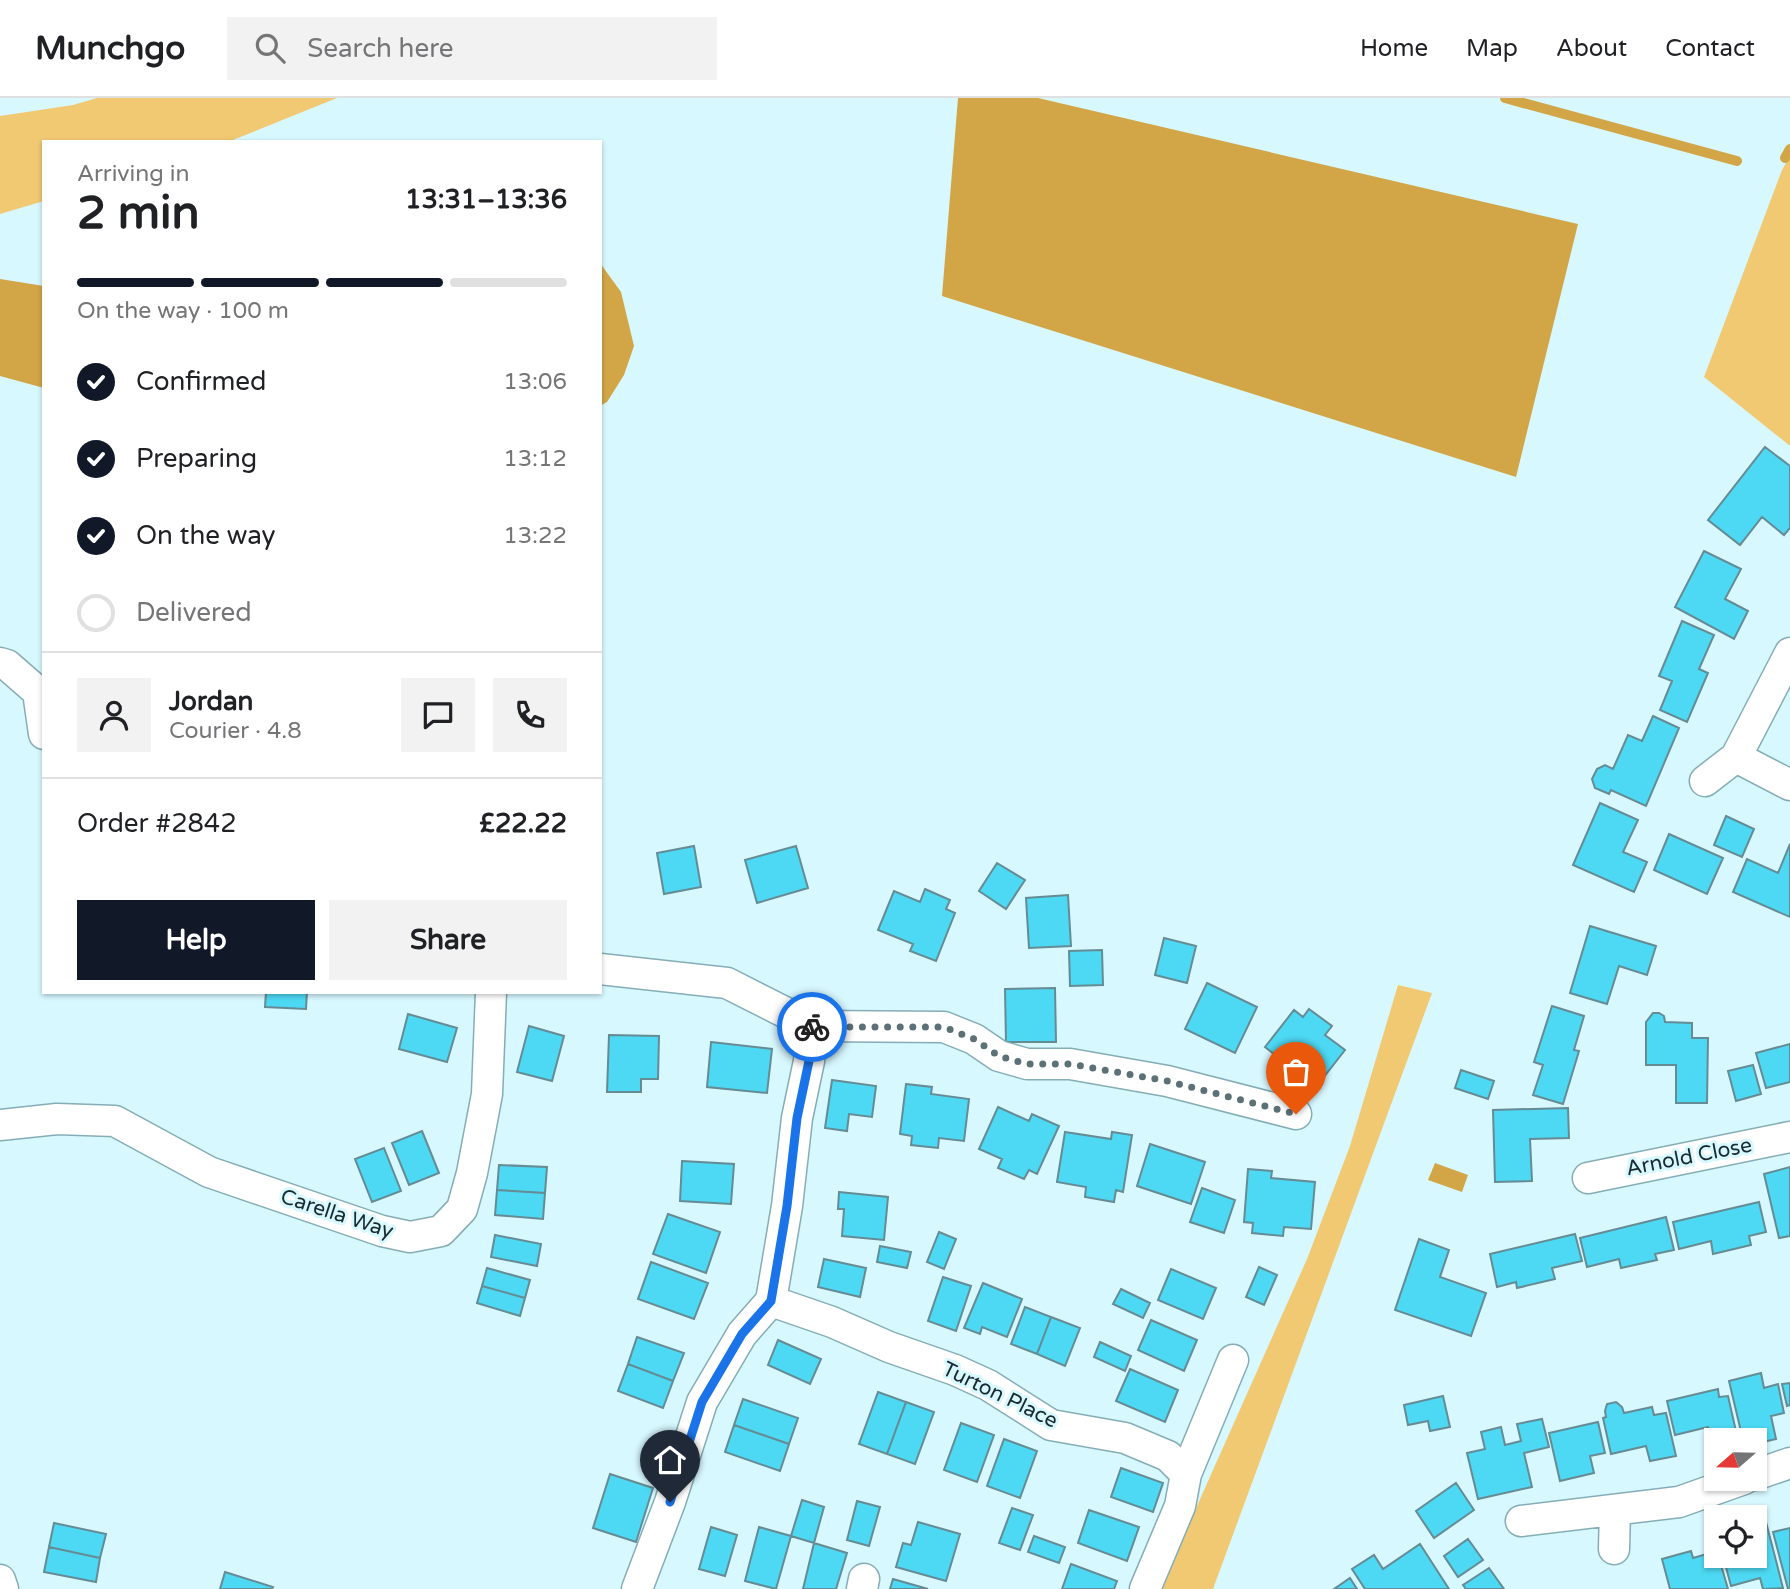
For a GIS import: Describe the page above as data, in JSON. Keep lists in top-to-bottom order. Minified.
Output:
{"streets":{"street":["Arnold Close","Carella Way","Turton Place"]},"north":"left","page":{"header":"Munchgo","search":"Search here","nav":["Home","Map","About","Contact"],"heading":["2 min","Arriving in","13:31–13:36"],"panel":["Jordan","Courier · 4.8","Order #2842","£22.22"],"bar":"On the way · 100 m","list":[["Confirmed","13:06"],["Preparing","13:12"],["On the way","13:22"],"Delivered"],"buttons":["Help","Share"]}}
